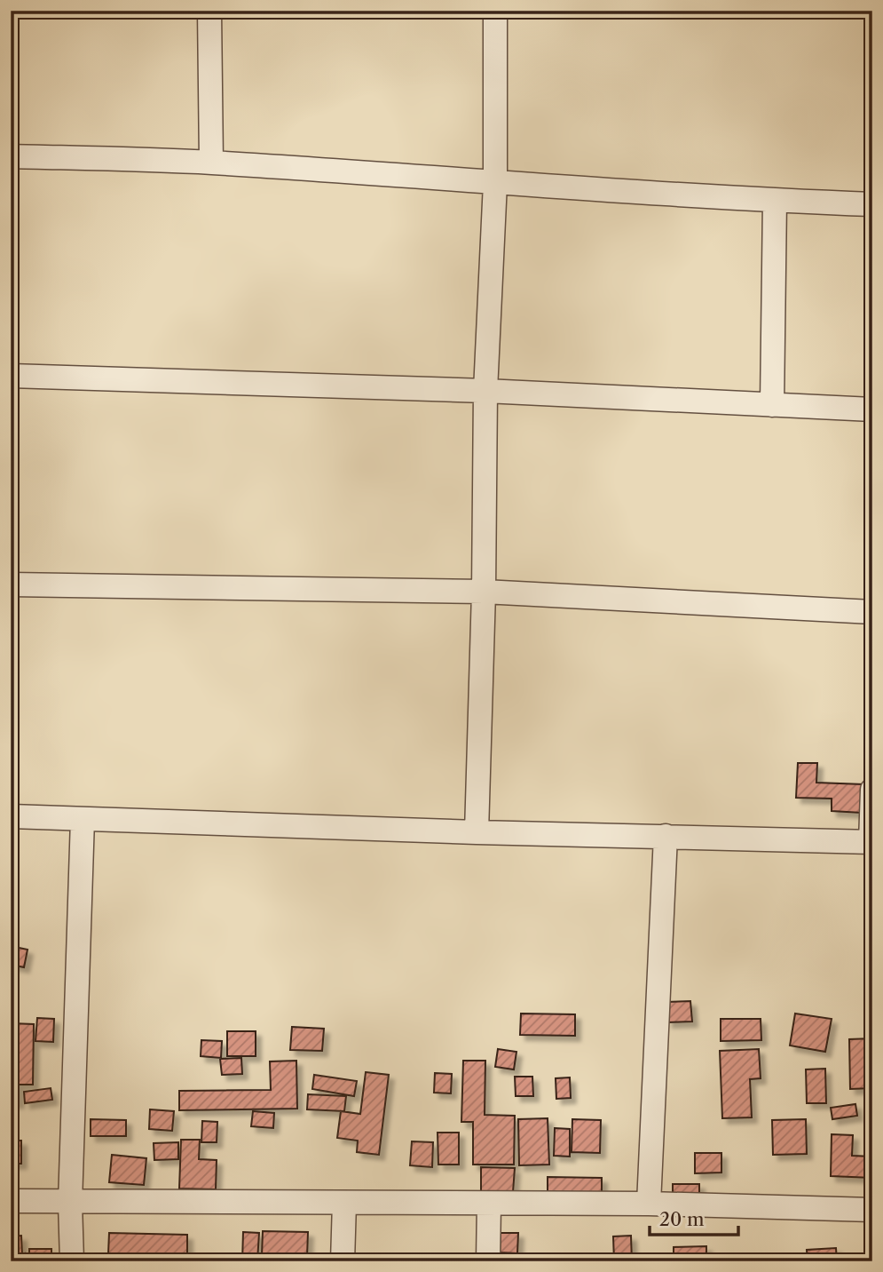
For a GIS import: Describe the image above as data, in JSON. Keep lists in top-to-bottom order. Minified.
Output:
{"scale_bar":"20 m"}
